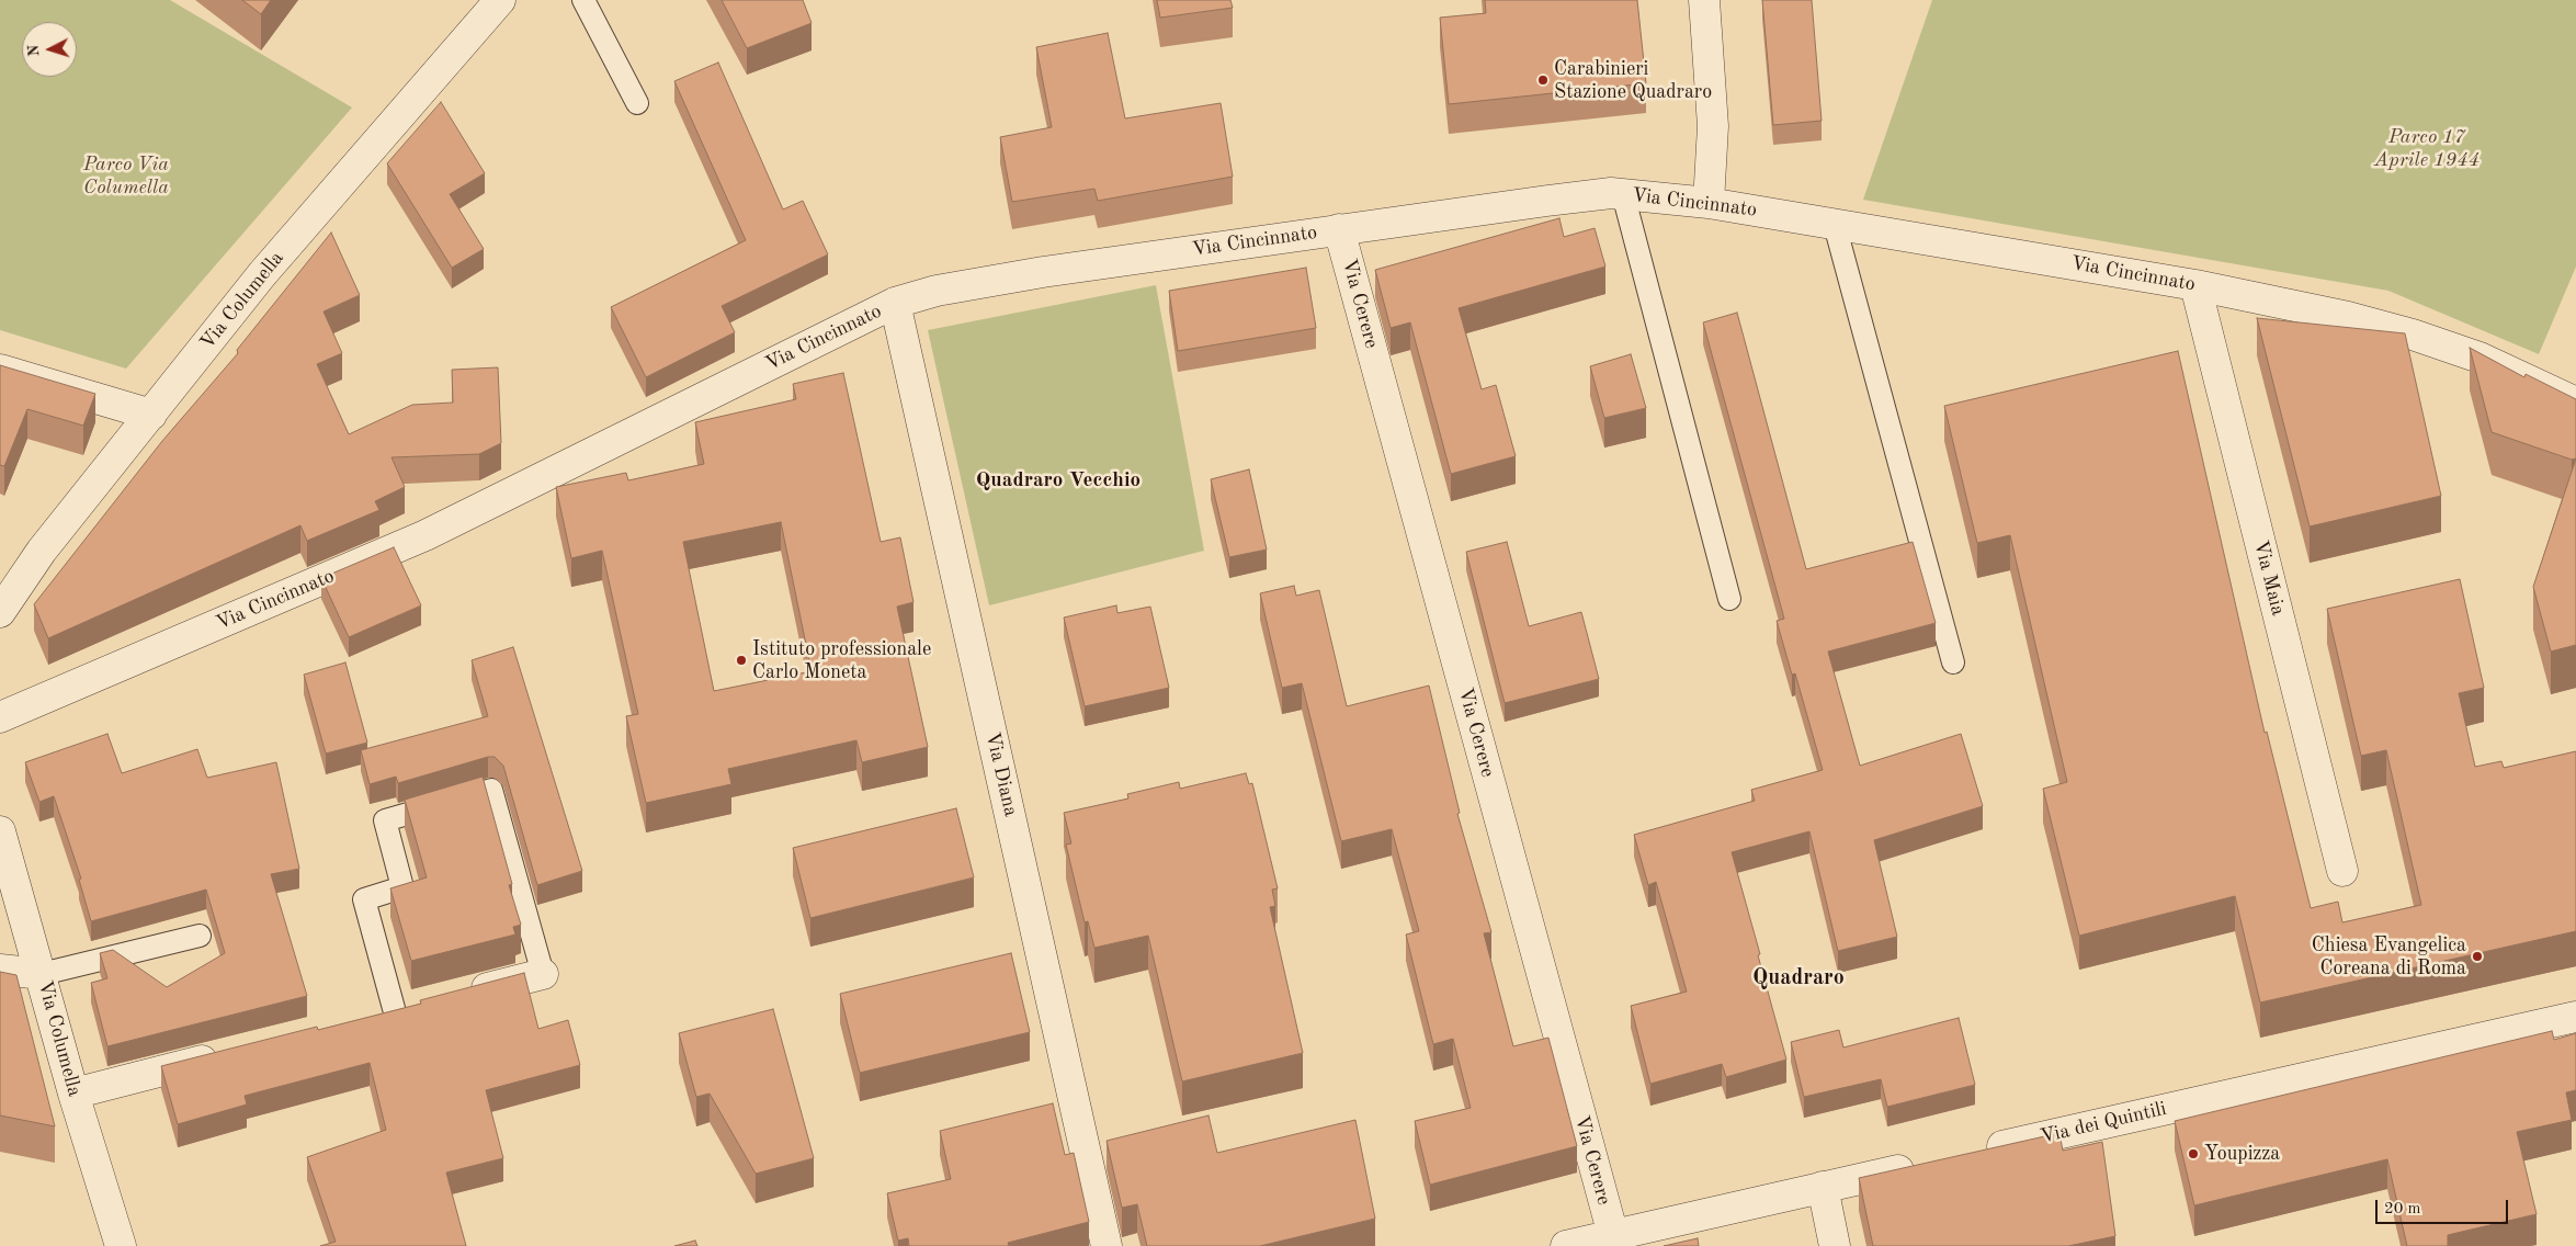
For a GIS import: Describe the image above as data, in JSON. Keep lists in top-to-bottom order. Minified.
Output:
{"streets":{"street":["Via Cincinnato","Via Columella","Via Cerere","Via Maia","Via Diana","Via dei Quintili"]},"crossings":[["Via Cincinnato","Via Cerere"],["Via Cincinnato","Via Maia"],["Via Cincinnato","Via Diana"]],"districts":["Quadraro Vecchio","Quadraro"],"parks":["Parco 17 Aprile 1944","Parco Via Columella"],"places":["Carabinieri Stazione Quadraro","Istituto professionale Carlo Moneta","Chiesa Evangelica Coreana di Roma","Youpizza"],"scale_bar":"20 m","north":"left"}
